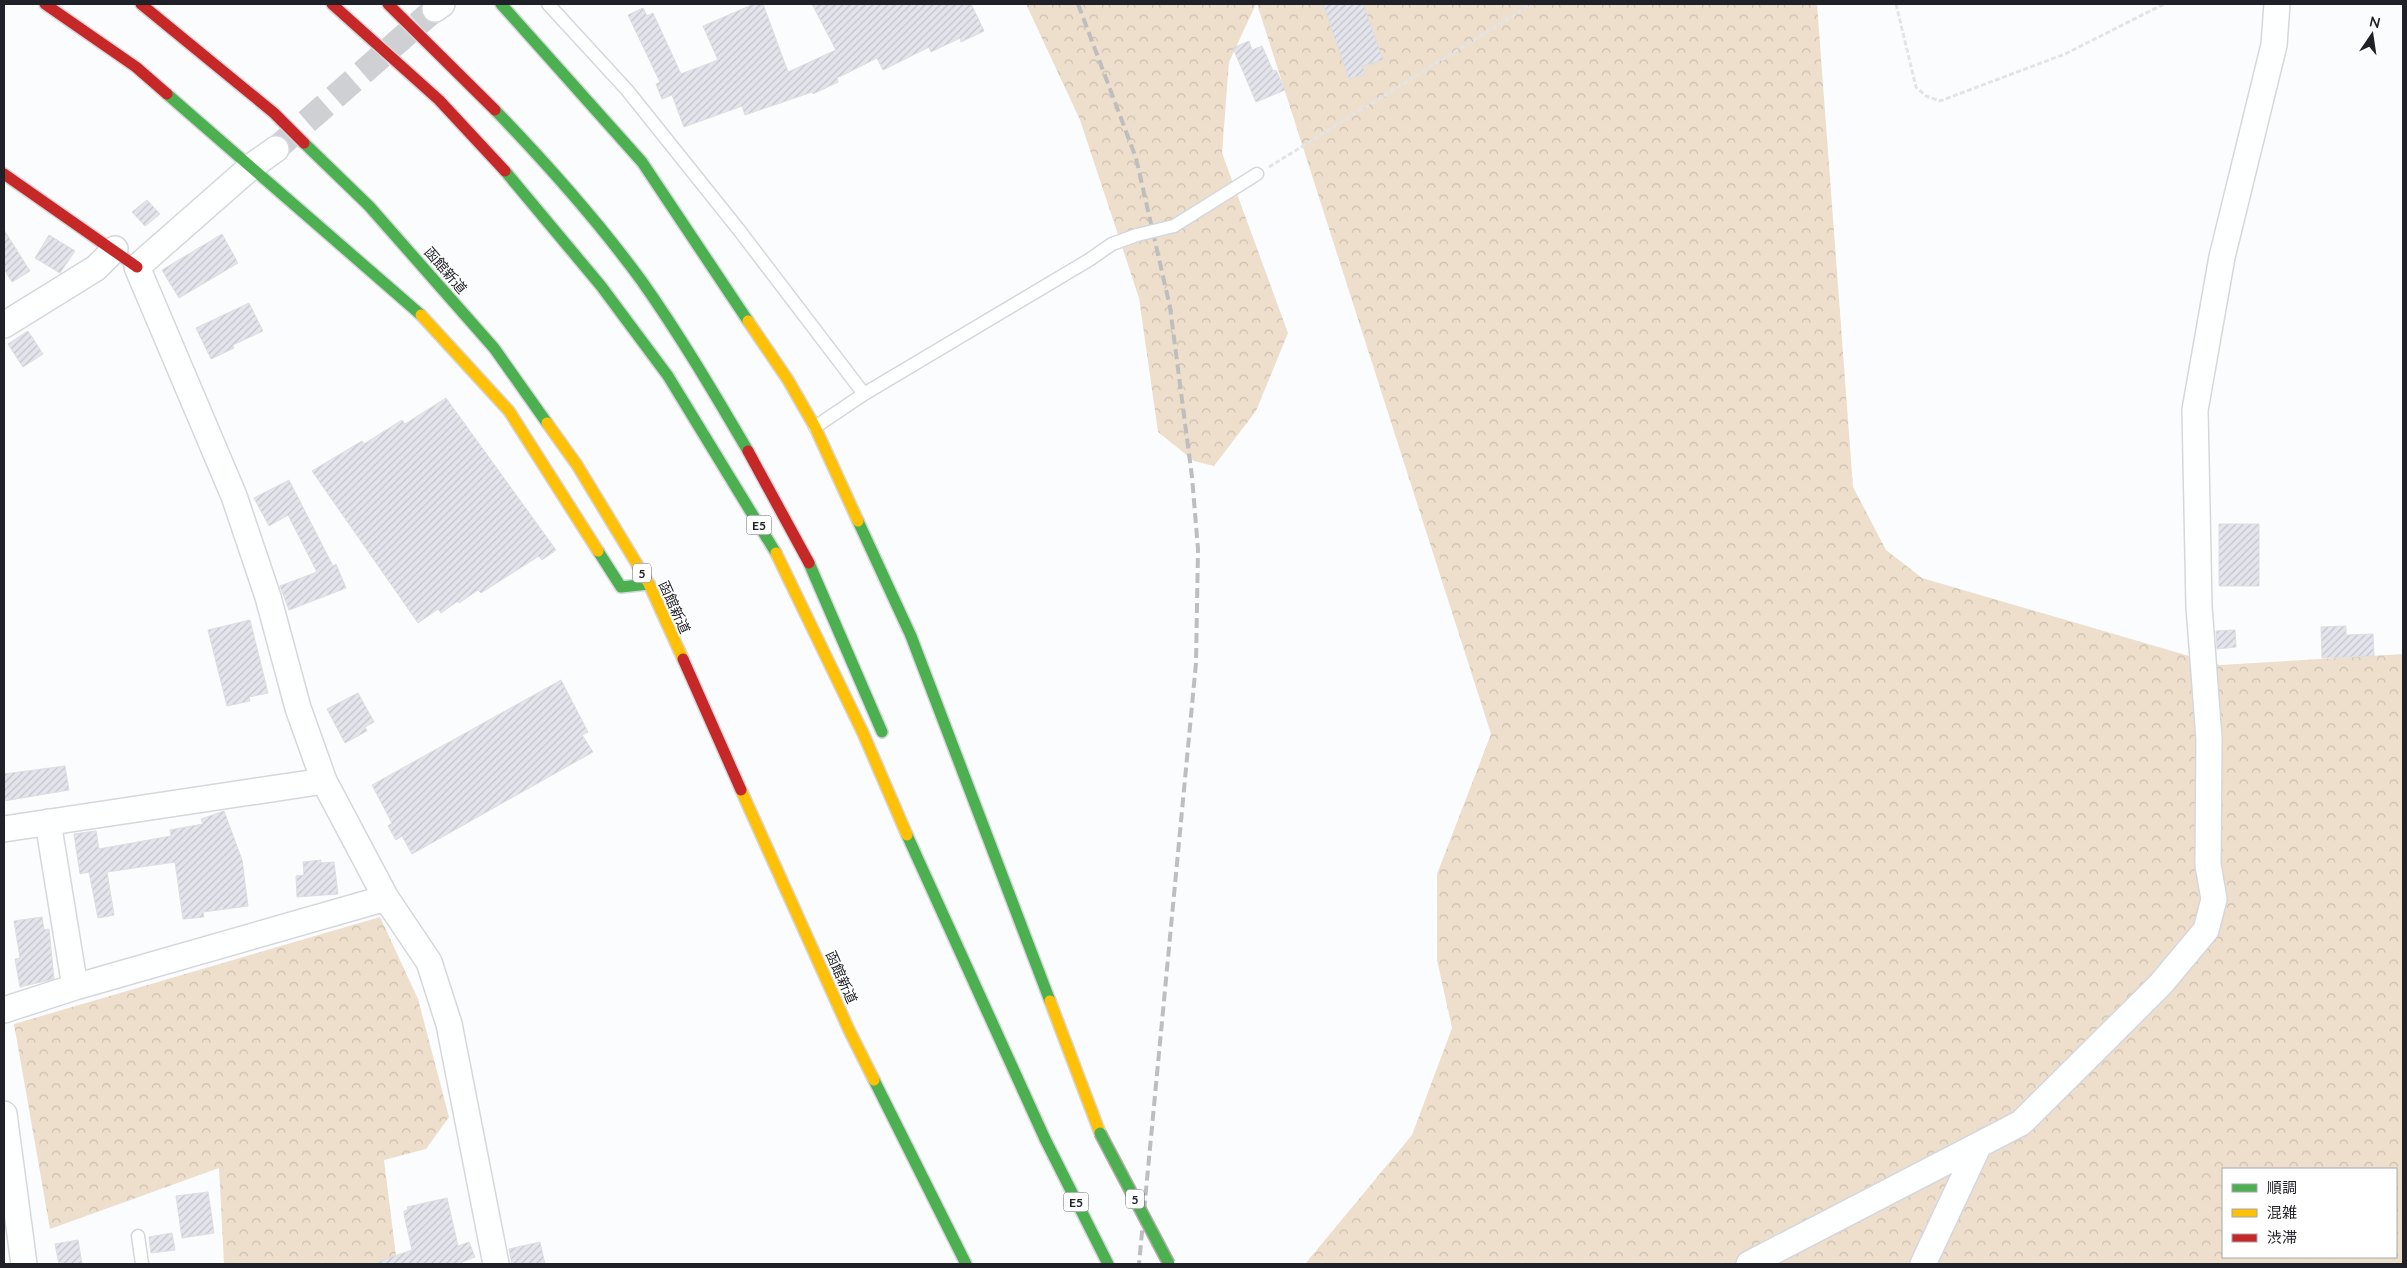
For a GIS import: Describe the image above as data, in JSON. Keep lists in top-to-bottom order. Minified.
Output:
{"streets":{"main road":["函館新道","E5","5"]},"legend":["順調","混雑","渋滞"],"north":"top"}
